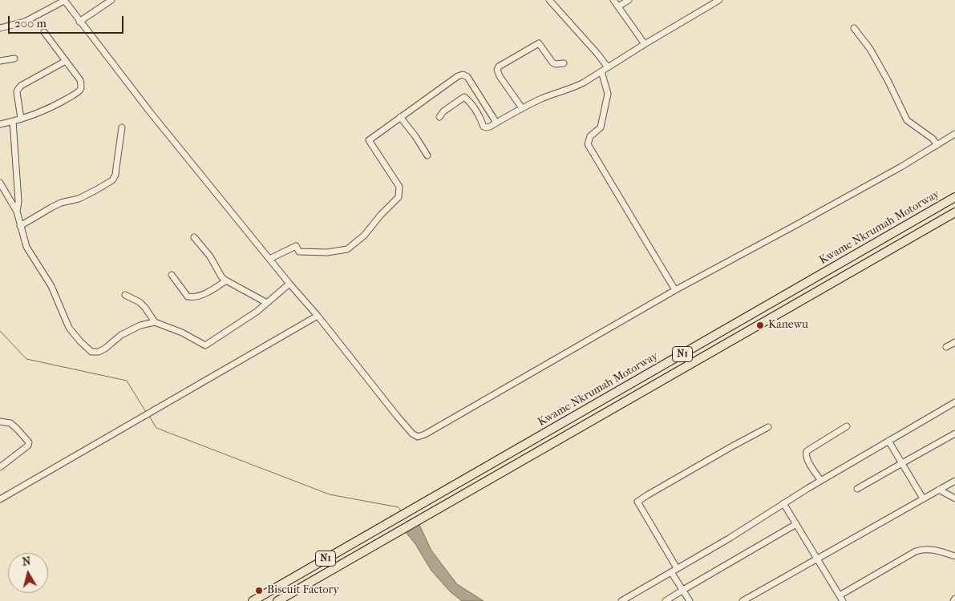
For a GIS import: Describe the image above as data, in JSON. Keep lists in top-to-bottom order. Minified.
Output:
{"streets":{"highway":["Kwame Nkrumah Motorway","N1"]},"places":["Kanewu","Biscuit Factory"],"scale_bar":"200 m","north":"top"}
